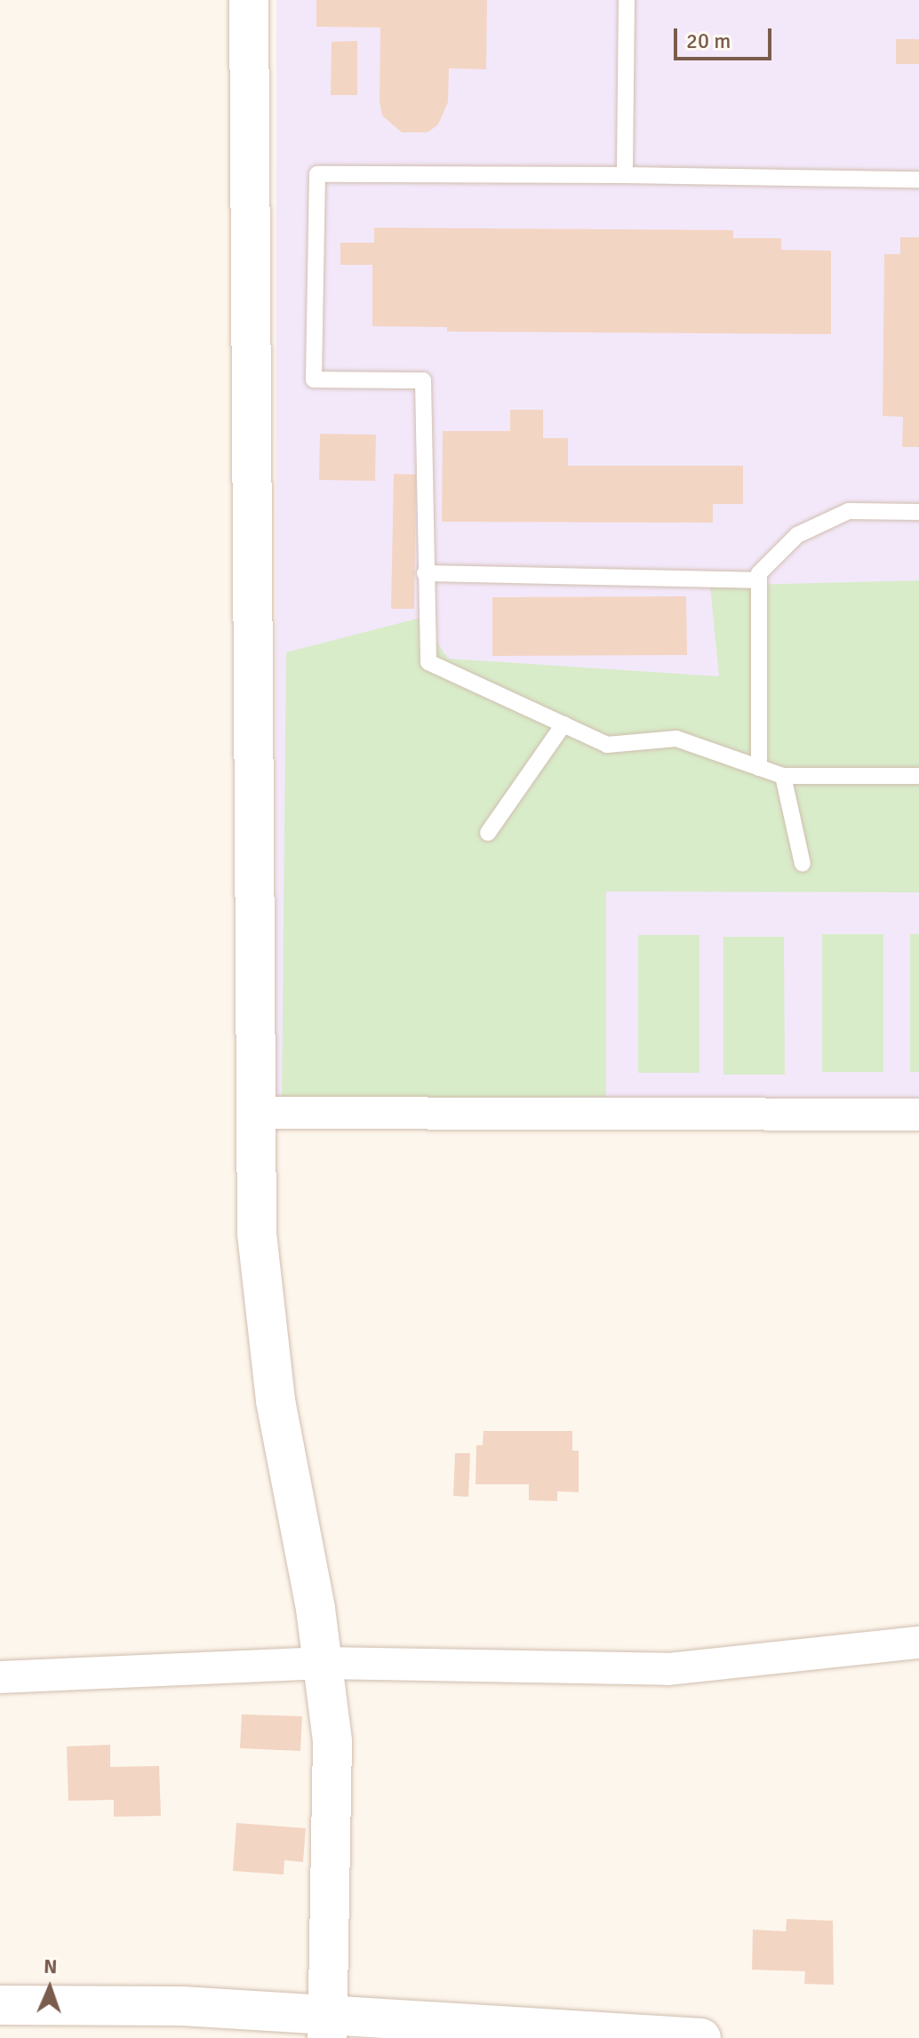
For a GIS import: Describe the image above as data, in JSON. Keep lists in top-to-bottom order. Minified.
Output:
{"scale_bar":"20 m","north":"top"}
